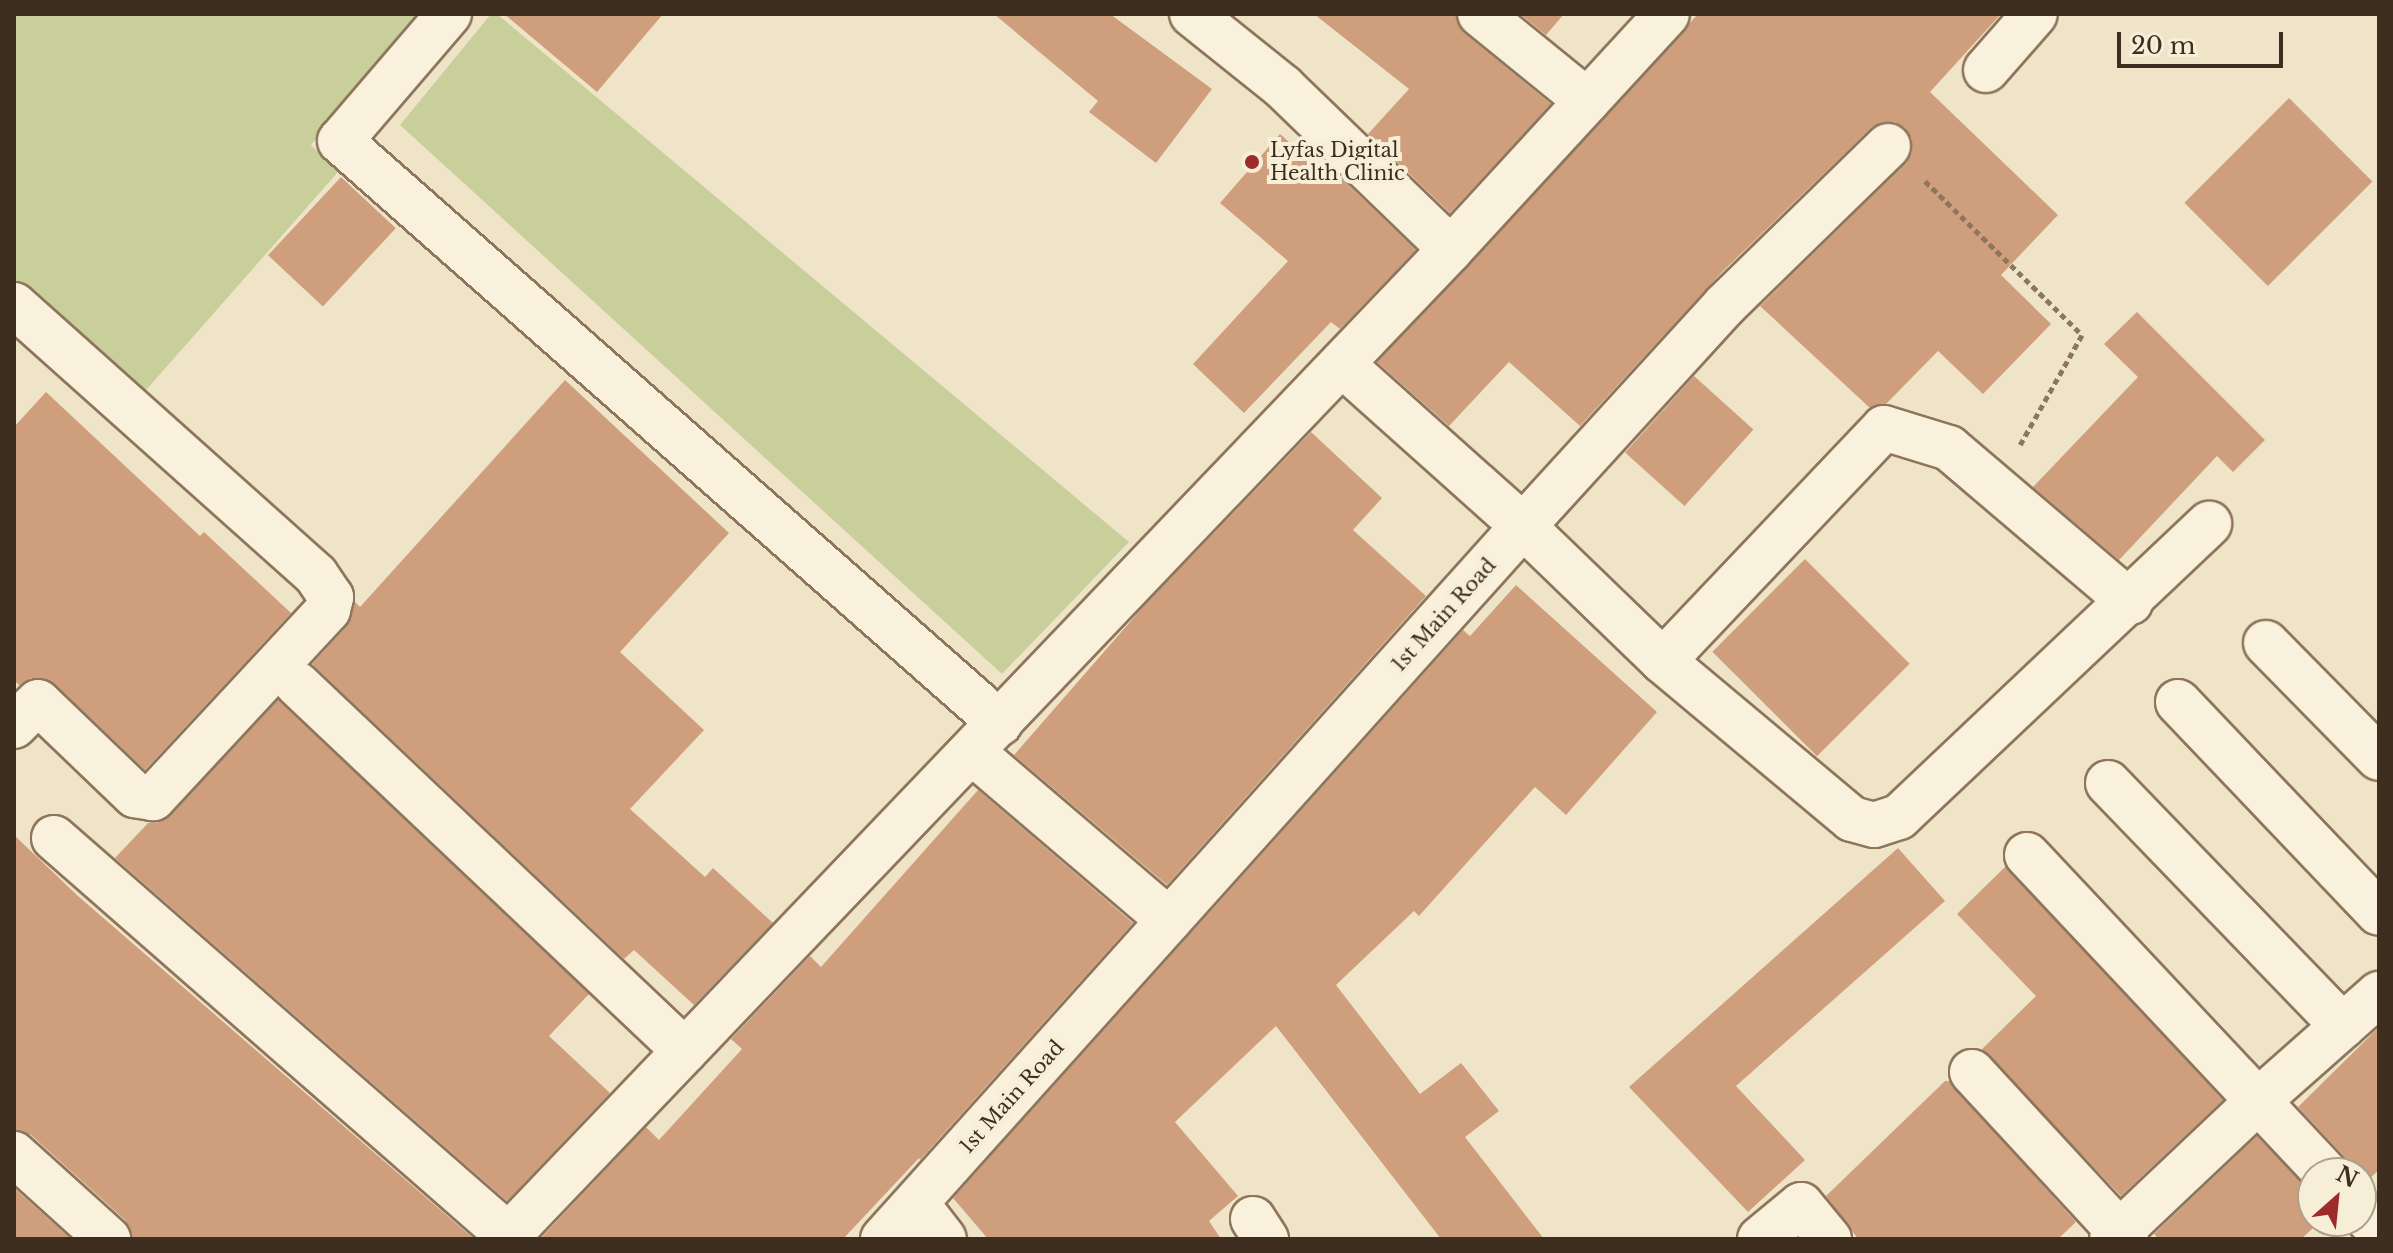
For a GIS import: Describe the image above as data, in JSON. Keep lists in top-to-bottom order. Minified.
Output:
{"streets":{"street":["1st Main Road"]},"places":["Lyfas Digital Health Clinic"],"scale_bar":"20 m","north":"top right"}
